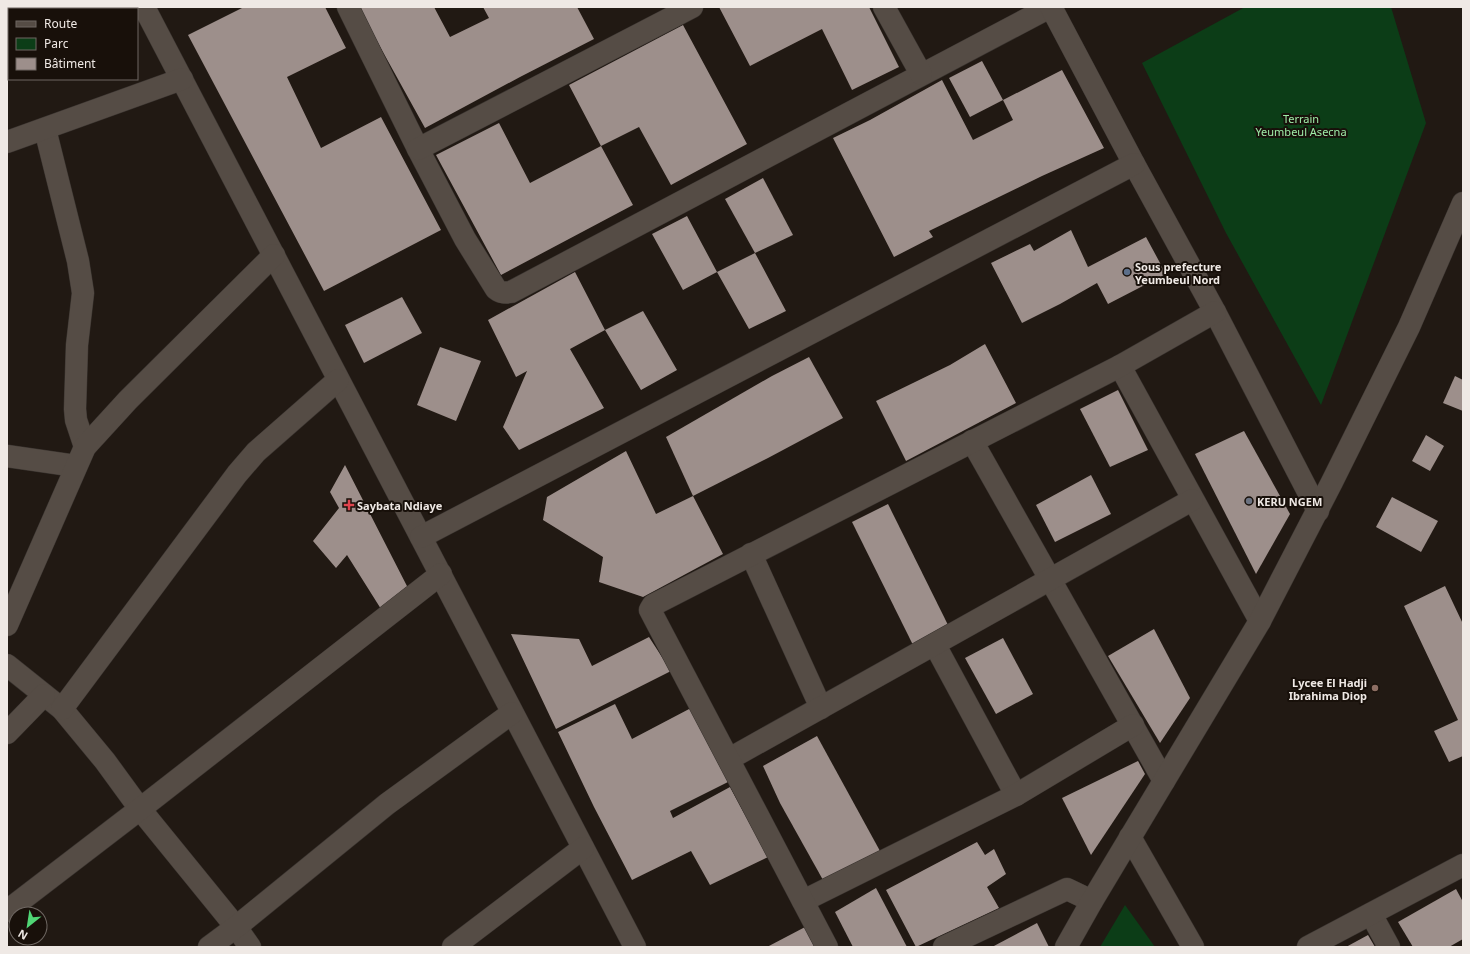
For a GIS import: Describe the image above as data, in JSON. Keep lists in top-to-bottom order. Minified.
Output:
{"parks":["Terrain Yeumbeul Asecna"],"places":{"other":["Sous prefecture Yeumbeul Nord","KERU NGEM","Lycee El Hadji Ibrahima Diop"],"health":["Saybata Ndiaye"]},"legend":["Route","Parc","Bâtiment"],"north":"bottom left"}
